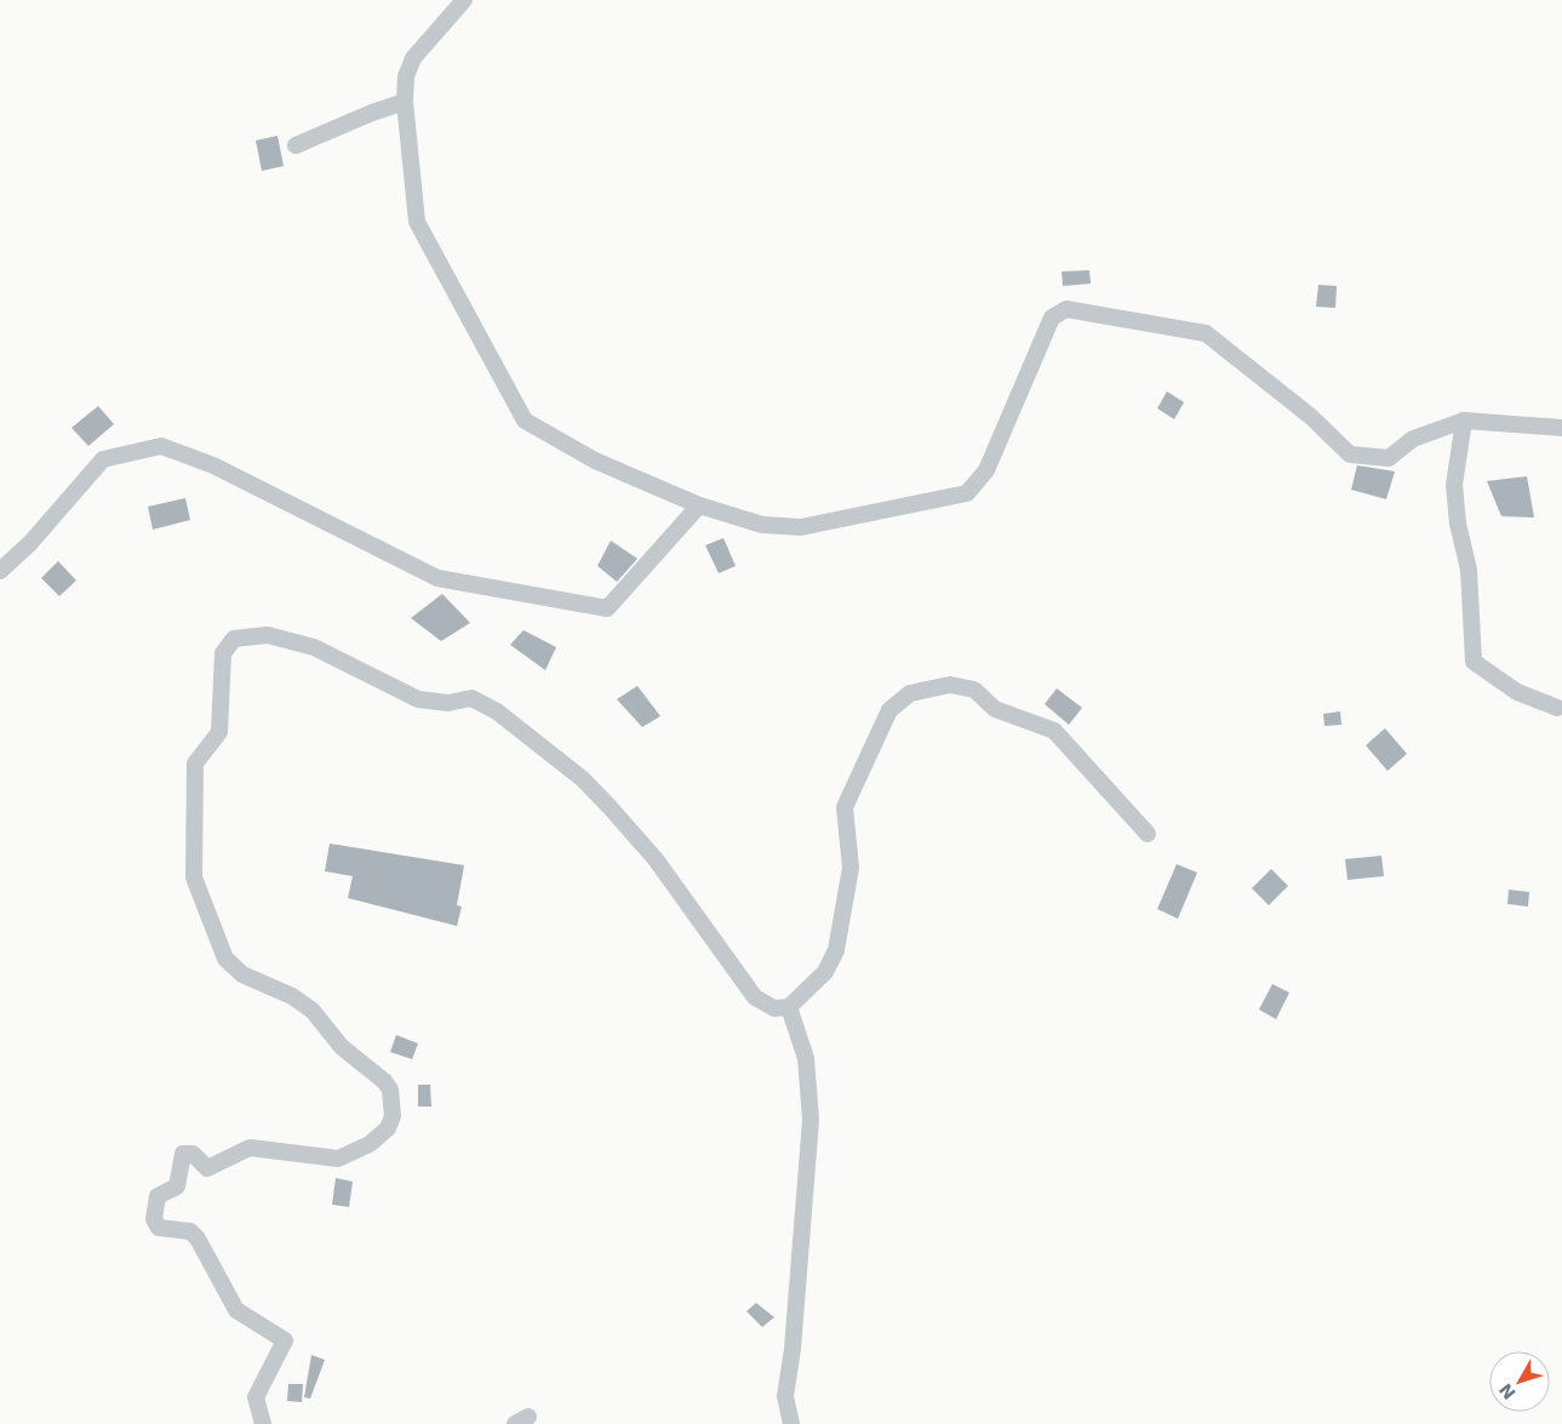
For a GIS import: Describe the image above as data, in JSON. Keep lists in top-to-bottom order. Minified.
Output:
{"north":"bottom left"}
